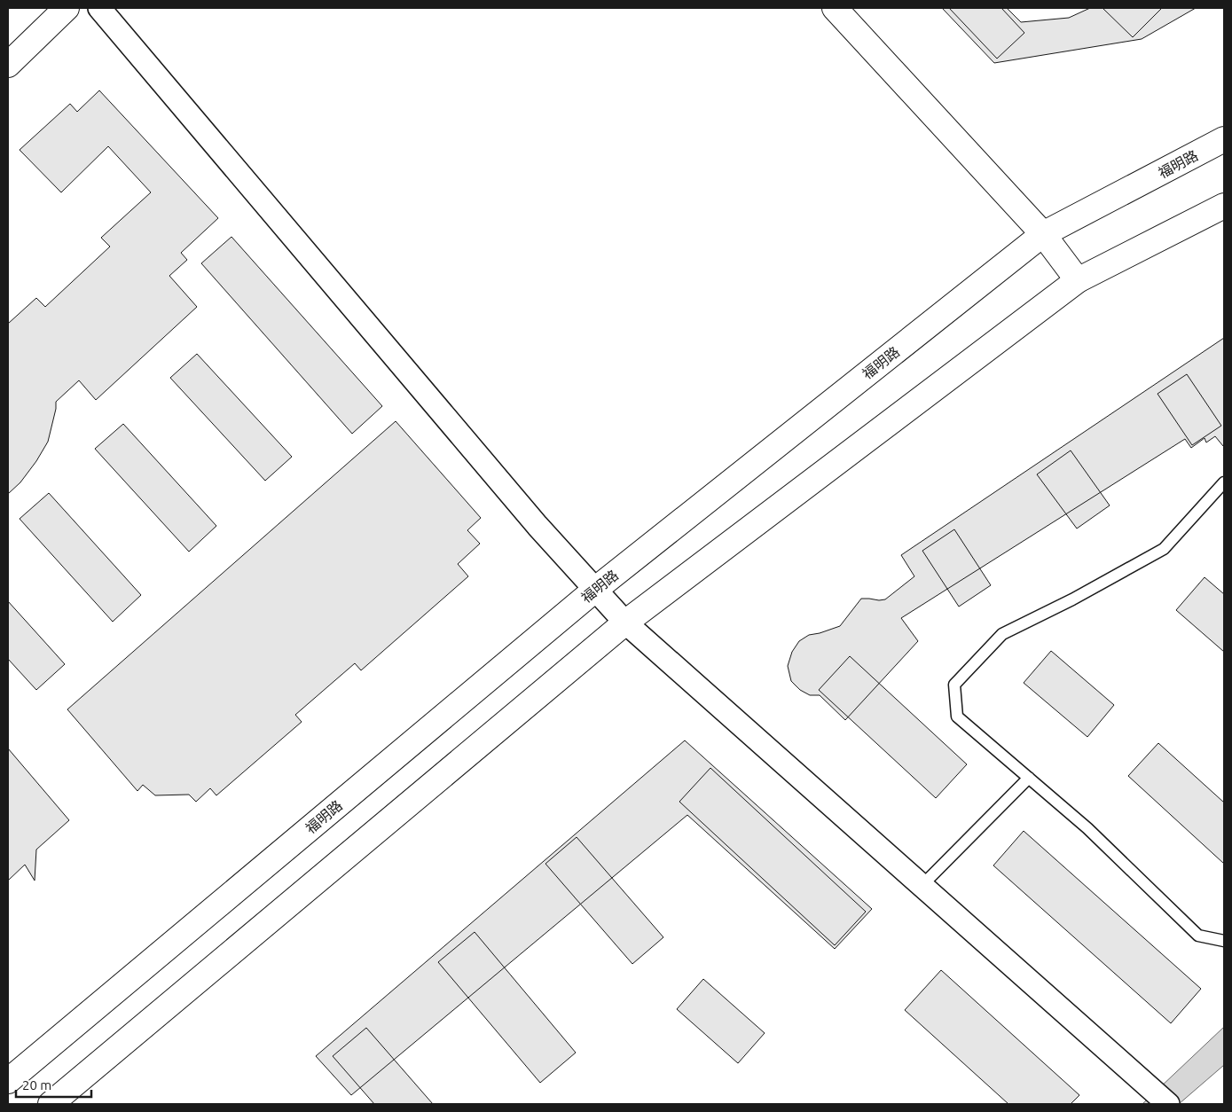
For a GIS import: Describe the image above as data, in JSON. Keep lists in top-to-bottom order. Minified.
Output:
{"streets":{"main road":["福明路"]},"scale_bar":"20 m"}
